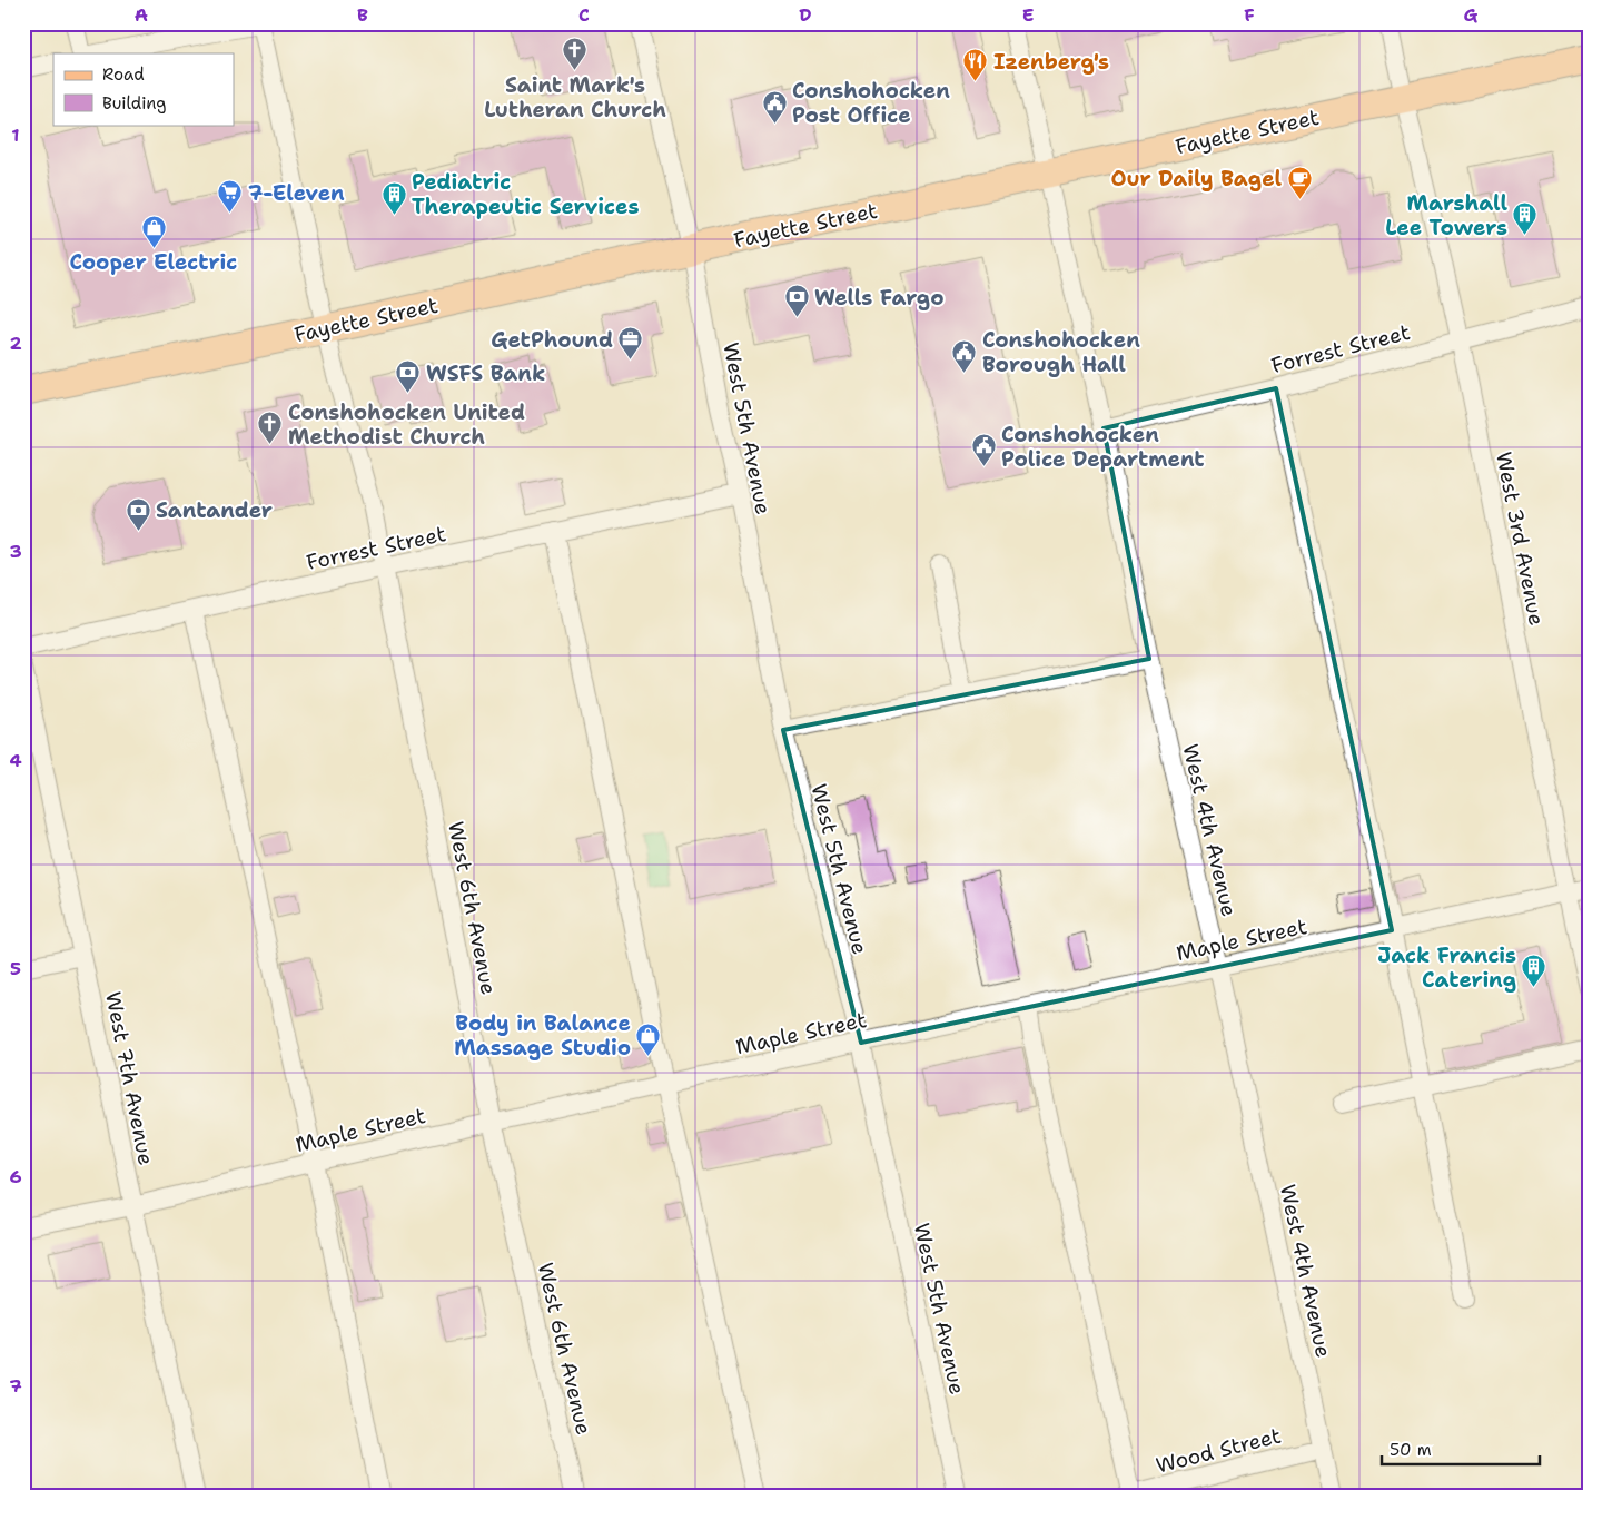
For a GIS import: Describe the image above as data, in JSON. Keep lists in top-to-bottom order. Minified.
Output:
{"streets":{"main road":["Fayette Street"],"street":["Forrest Street","West 5th Avenue","West 3rd Avenue","West 4th Avenue","West 6th Avenue","Maple Street","West 7th Avenue","Wood Street"]},"crossings":[["Fayette Street","West 5th Avenue"],["Fayette Street","West 3rd Avenue"],["Fayette Street","West 4th Avenue"],["Fayette Street","West 6th Avenue"],["Forrest Street","West 5th Avenue"],["Forrest Street","West 3rd Avenue"],["Forrest Street","West 4th Avenue"],["Forrest Street","West 6th Avenue"],["West 5th Avenue","Maple Street"],["West 3rd Avenue","Maple Street"],["West 4th Avenue","Maple Street"],["West 4th Avenue","Wood Street"],["West 6th Avenue","Maple Street"],["Maple Street","West 7th Avenue"]],"places":{"church":["Saint Mark's Lutheran Church","Conshohocken United Methodist Church"],"restaurant":["Izenberg's"],"public building":["Conshohocken Post Office","Conshohocken Borough Hall","Conshohocken Police Department"],"cafe":["Our Daily Bagel"],"supermarket":["7-Eleven"],"building":["Pediatric Therapeutic Services","Marshall Lee Towers","Jack Francis Catering"],"shop":["Cooper Electric","Body in Balance Massage Studio"],"bank":["Wells Fargo","WSFS Bank","Santander"],"office":["GetPhound"]},"legend":["Road","Building"],"scale_bar":"50 m","grid":{"columns":["A","B","C","D","E","F","G"],"rows":["1","2","3","4","5","6","7"]}}
